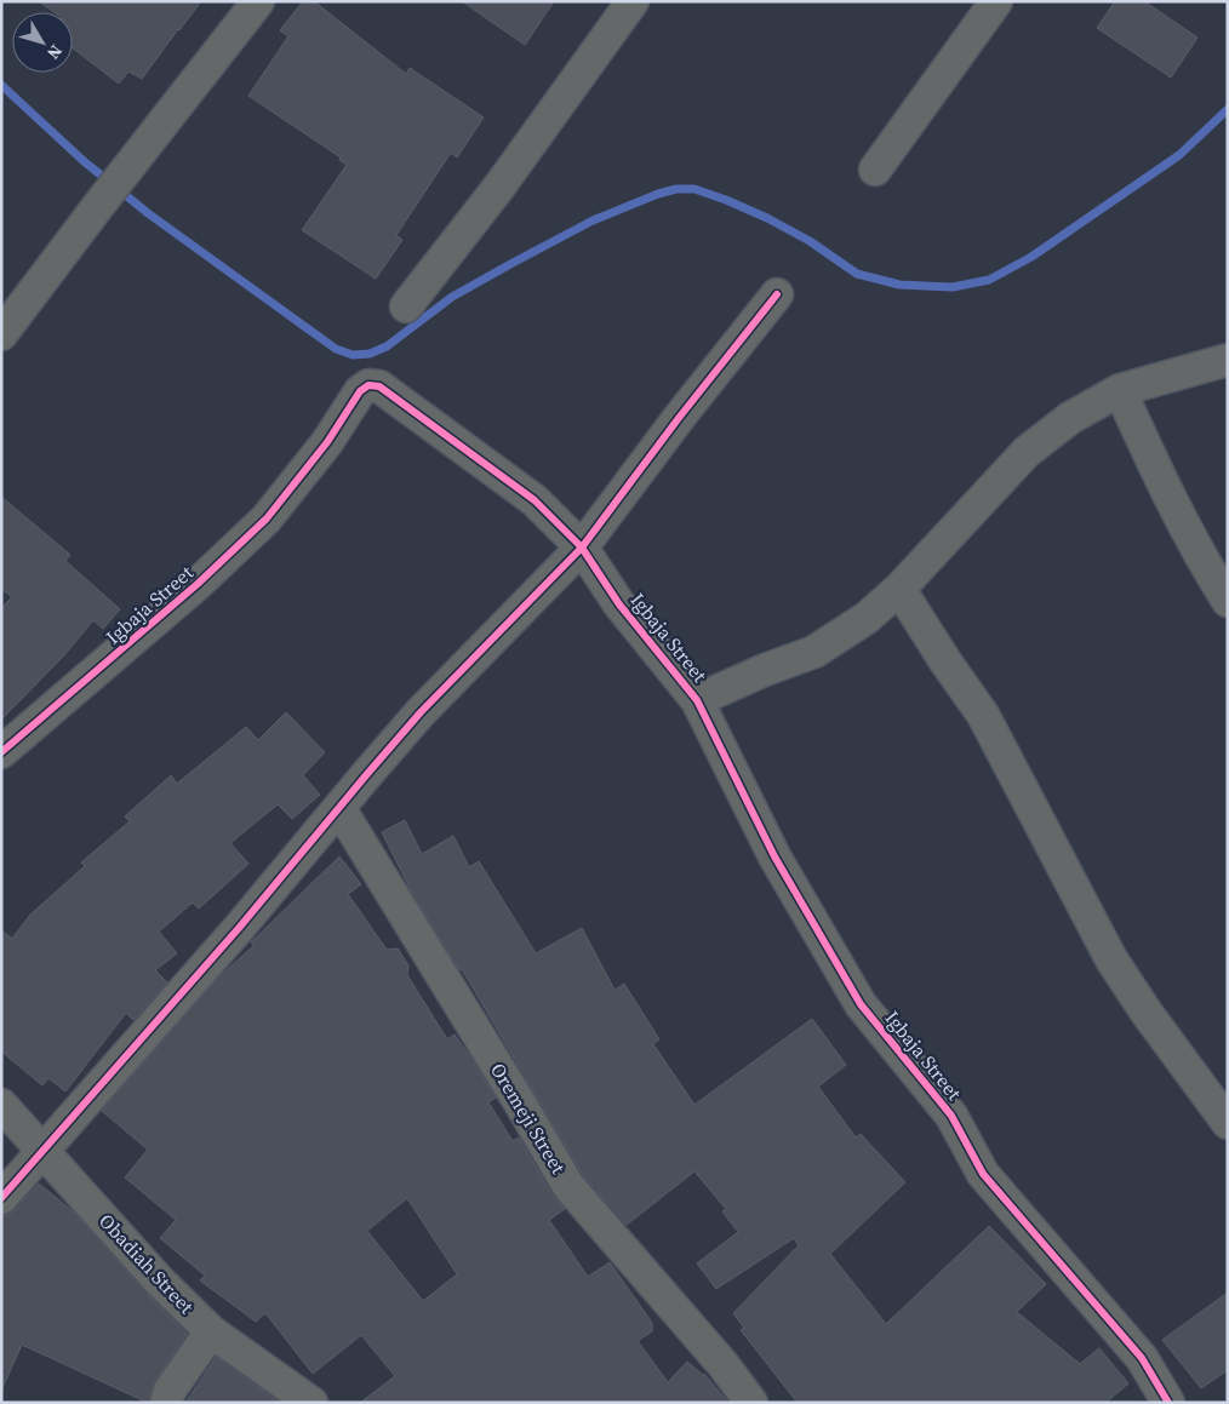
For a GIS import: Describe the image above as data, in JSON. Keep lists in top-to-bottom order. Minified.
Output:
{"streets":{"street":["Igbaja Street","Oremeji Street","Obadiah Street"]},"north":"bottom right"}
